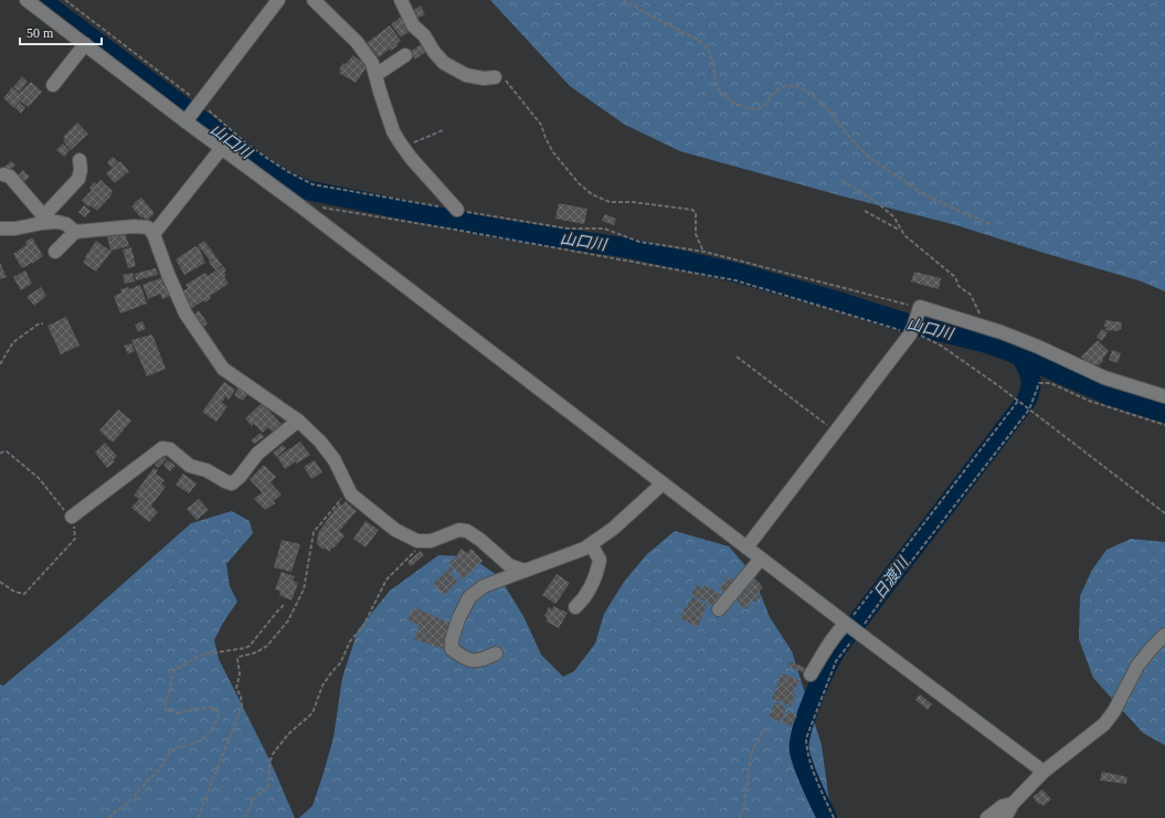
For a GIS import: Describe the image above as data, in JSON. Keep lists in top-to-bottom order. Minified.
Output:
{"water":["山口川","日渡川"],"scale_bar":"50 m"}
